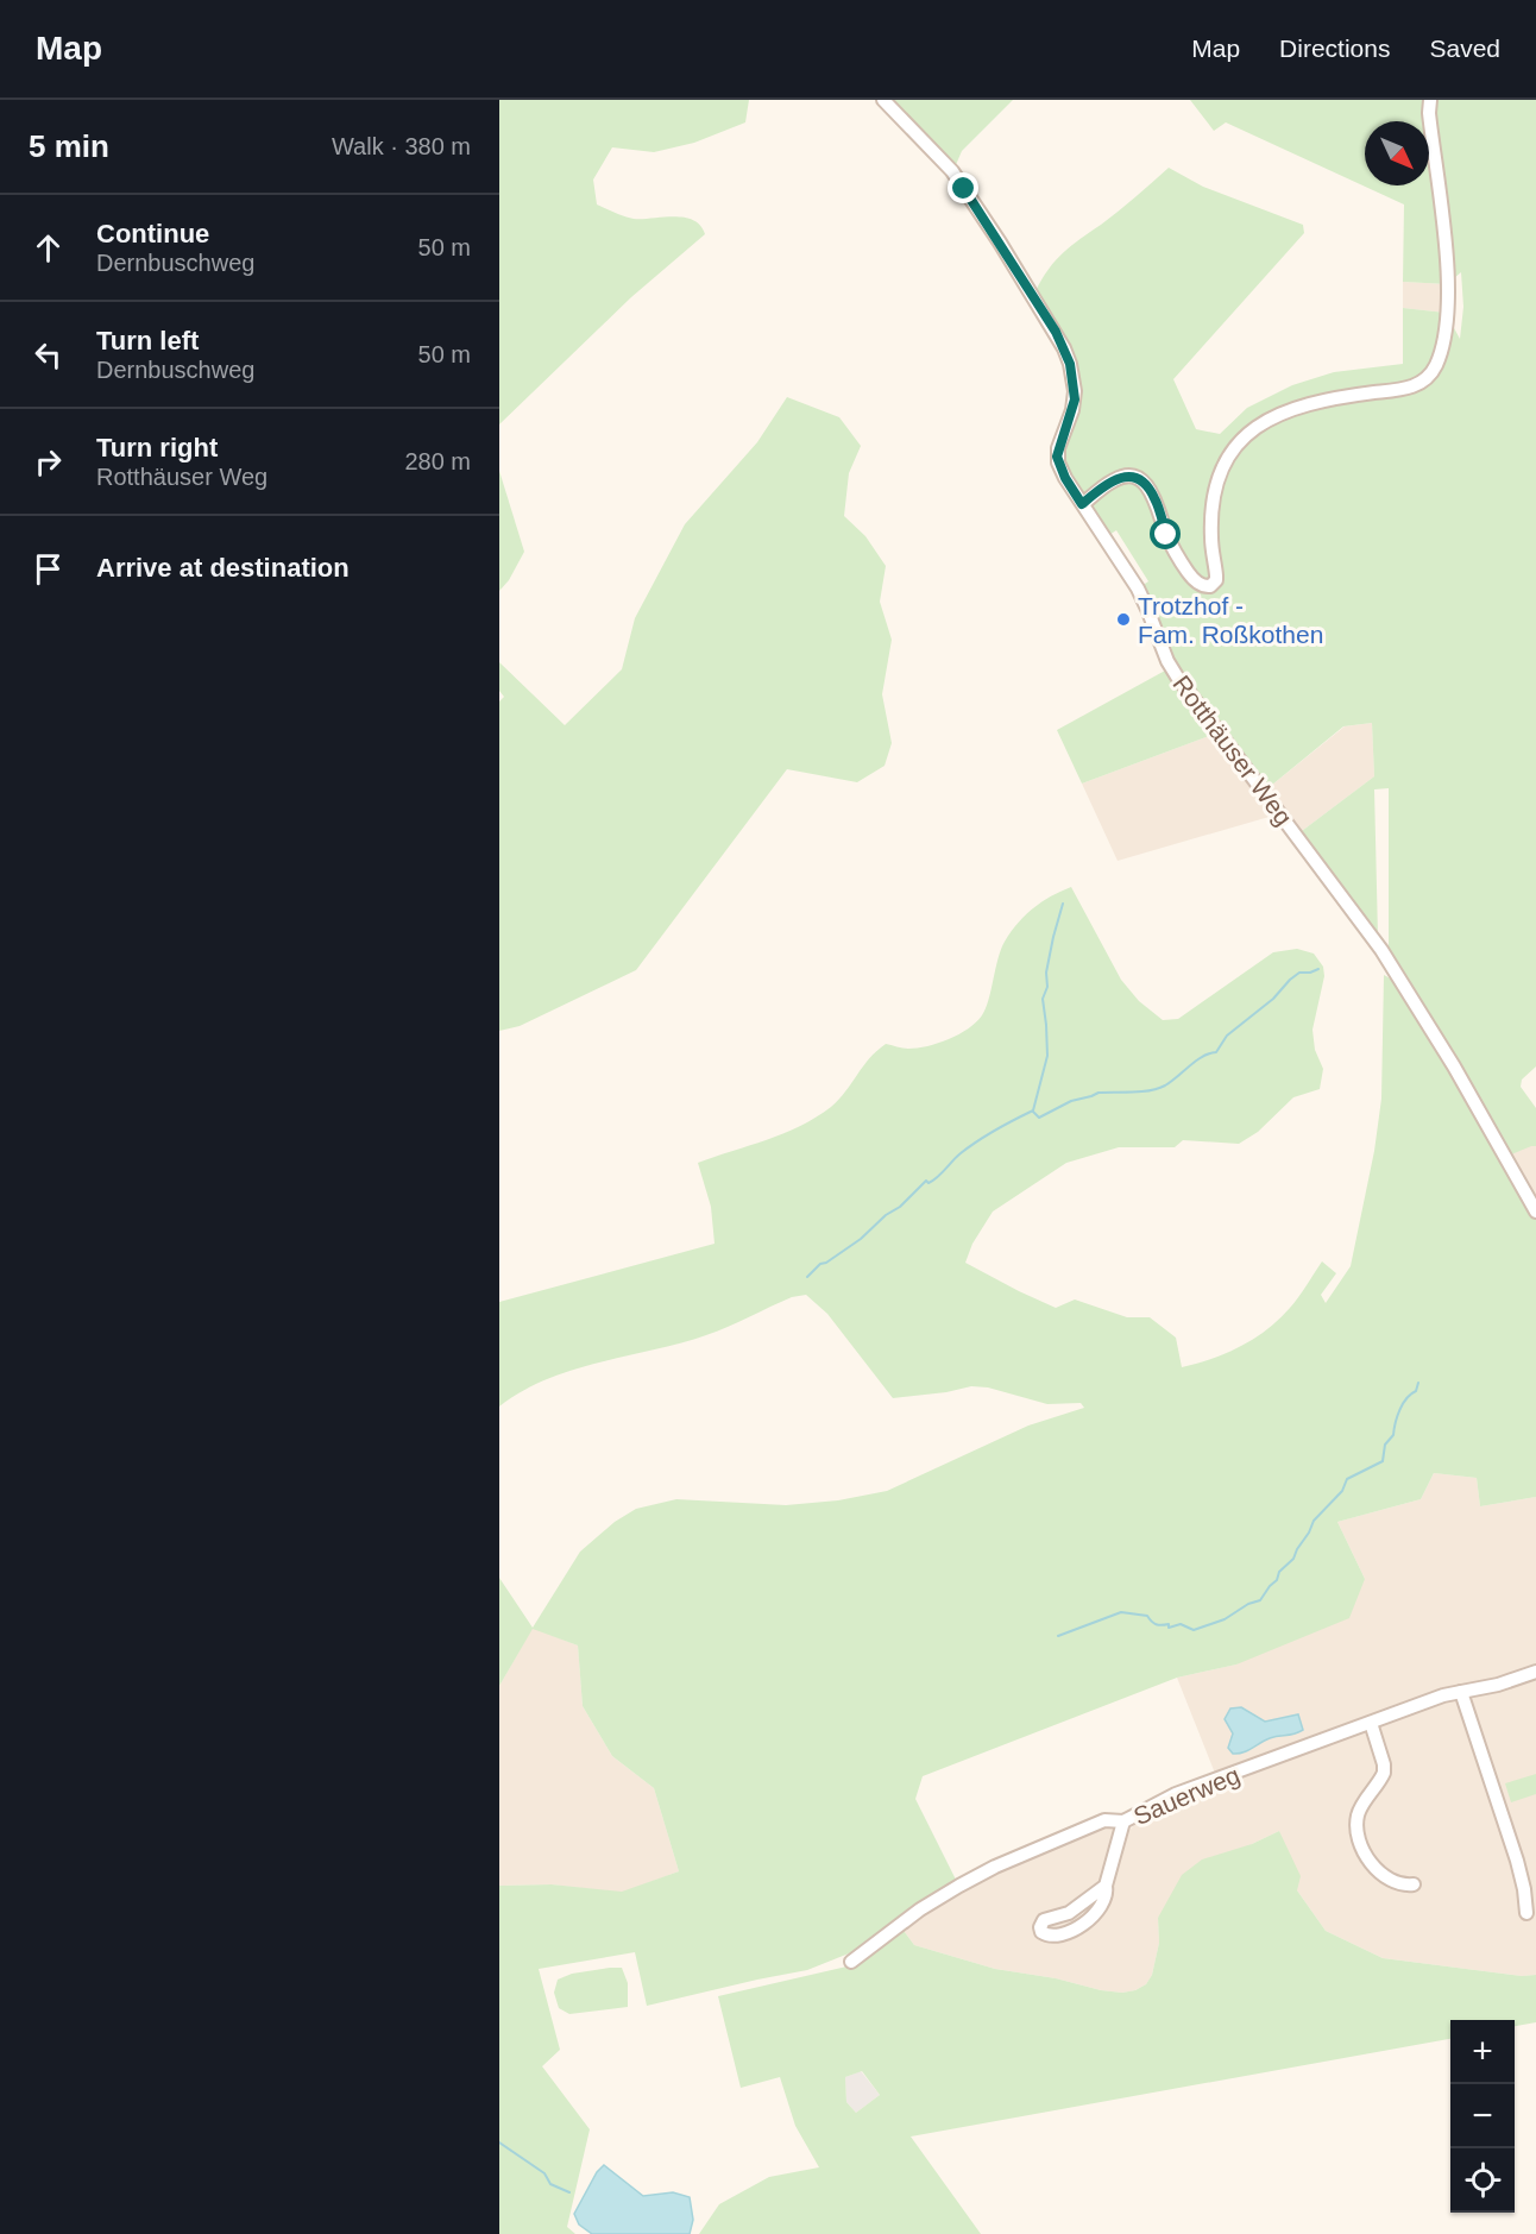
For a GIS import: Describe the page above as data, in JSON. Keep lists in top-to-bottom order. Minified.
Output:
{"streets":{"street":["Rotthäuser Weg","Sauerweg"]},"places":["Trotzhof - Fam. Roßkothen"],"north":"bottom right","page":{"header":"Map","nav":["Map","Directions","Saved"],"heading":["5 min","Walk · 380 m"],"list":[["Continue","Dernbuschweg","50 m"],["Turn left","Dernbuschweg","50 m"],["Turn right","Rotthäuser Weg","280 m"],"Arrive at destination"],"map_buttons":["+","−"]}}
